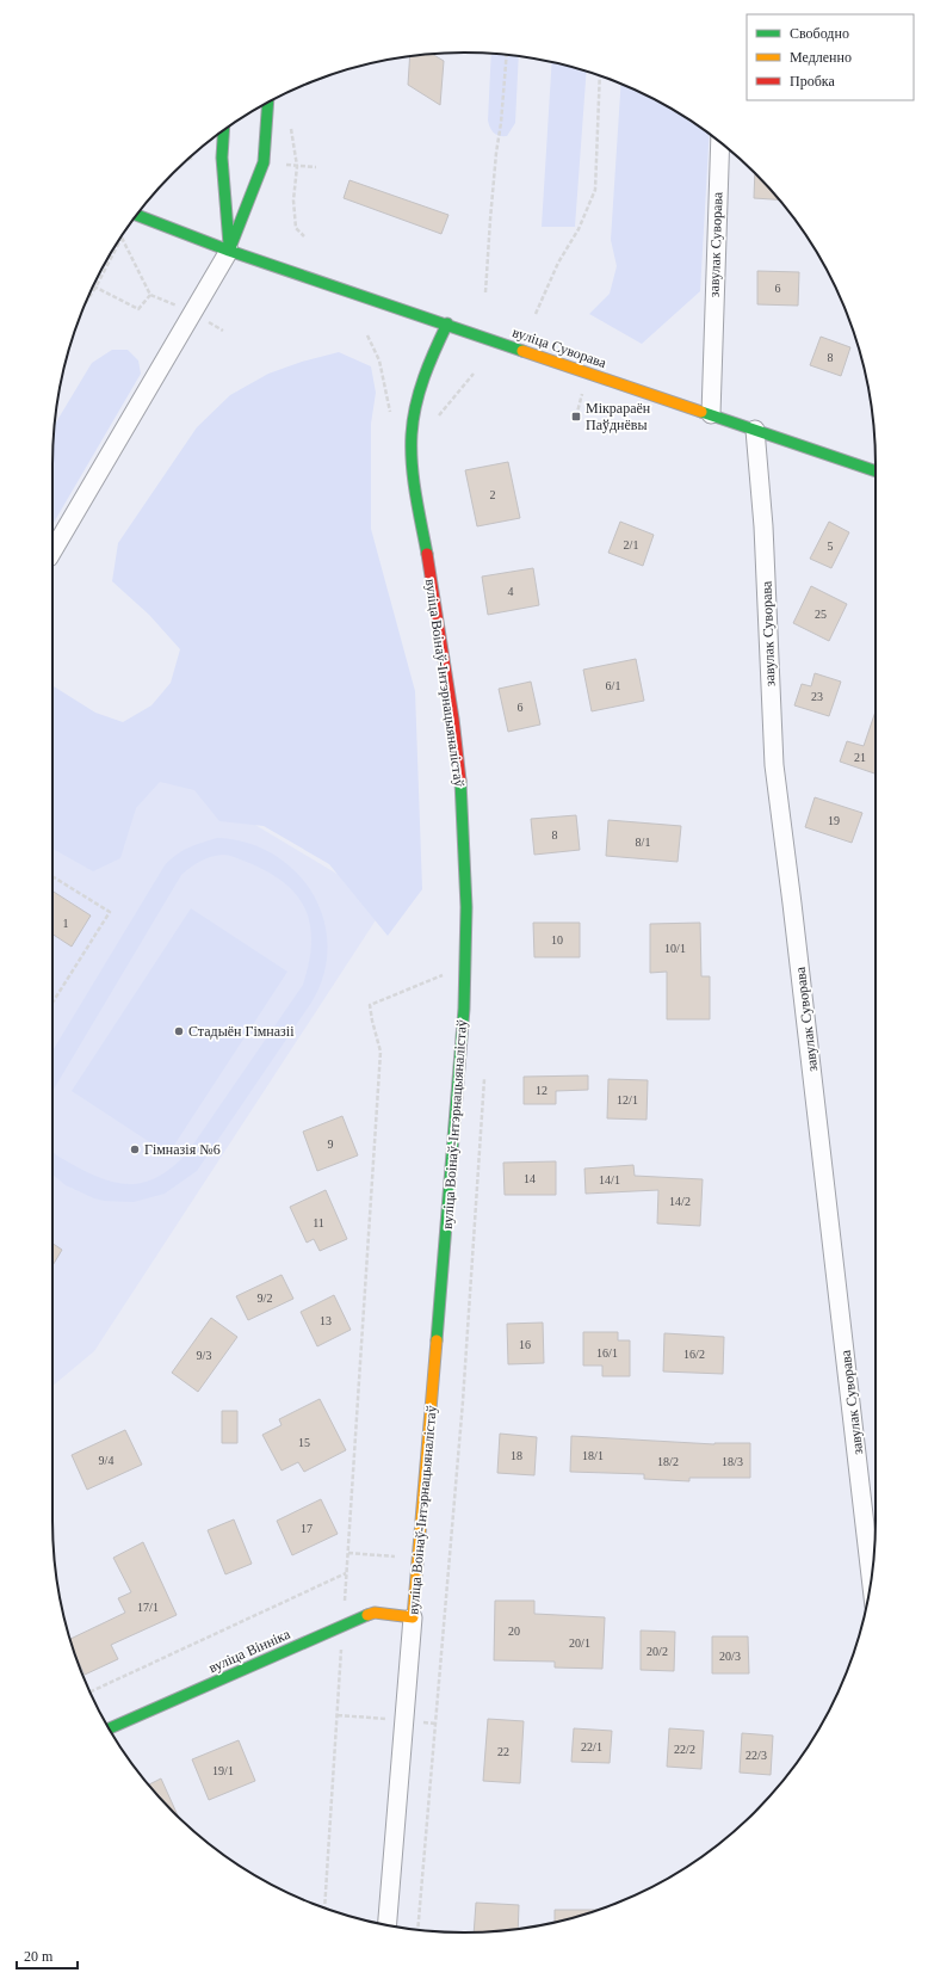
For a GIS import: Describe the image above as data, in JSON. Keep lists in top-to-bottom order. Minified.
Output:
{"streets":{"street":["завулак Суворава","вуліца Суворава","вуліца Воінаў-Інтэрнацыяналістаў","вуліца Вінніка"]},"crossings":[["завулак Суворава","вуліца Суворава"],["вуліца Суворава","вуліца Воінаў-Інтэрнацыяналістаў"],["вуліца Воінаў-Інтэрнацыяналістаў","вуліца Вінніка"]],"places":{"transit":["Мікрараён Паўднёвы"],"other":["Стадыён Гімназіі","Гімназія №6"]},"house_numbers":["6","8","2","2/1","5","4","25","6/1","23","6","21","19","8","8/1","1","10","10/1","12","12/1","9","14","14/1","14/2","11","9/2","13","16","16/1","16/2","9/3","15","18","18/1","9/4","18/2","18/3","17","17/1","20","20/1","20/2","20/3","22/1","22/2","22","22/3","19/1"],"legend":["Свободно","Медленно","Пробка"],"scale_bar":"20 m"}
